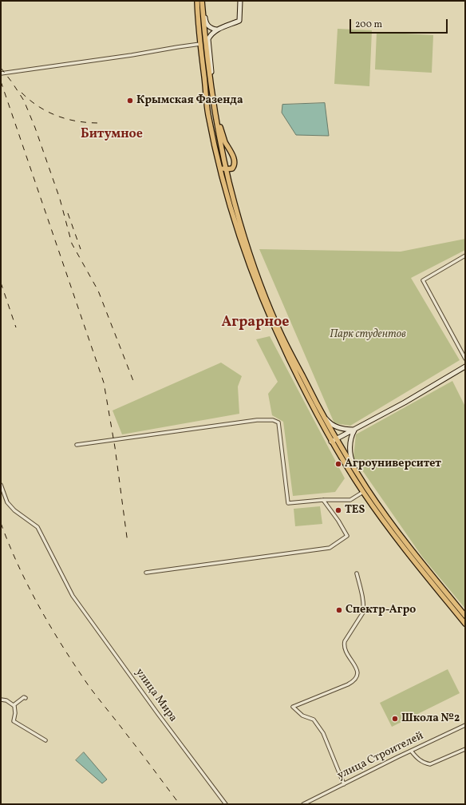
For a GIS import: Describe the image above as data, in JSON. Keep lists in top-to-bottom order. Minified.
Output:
{"streets":{"street":["улица Мира","улица Строителей"]},"districts":["Битумное","Аграрное"],"parks":["Парк студентов"],"places":["Крымская Фазенда","Агроуниверситет","TES","Спектр-Агро","Школа №2"],"scale_bar":"200 m"}
